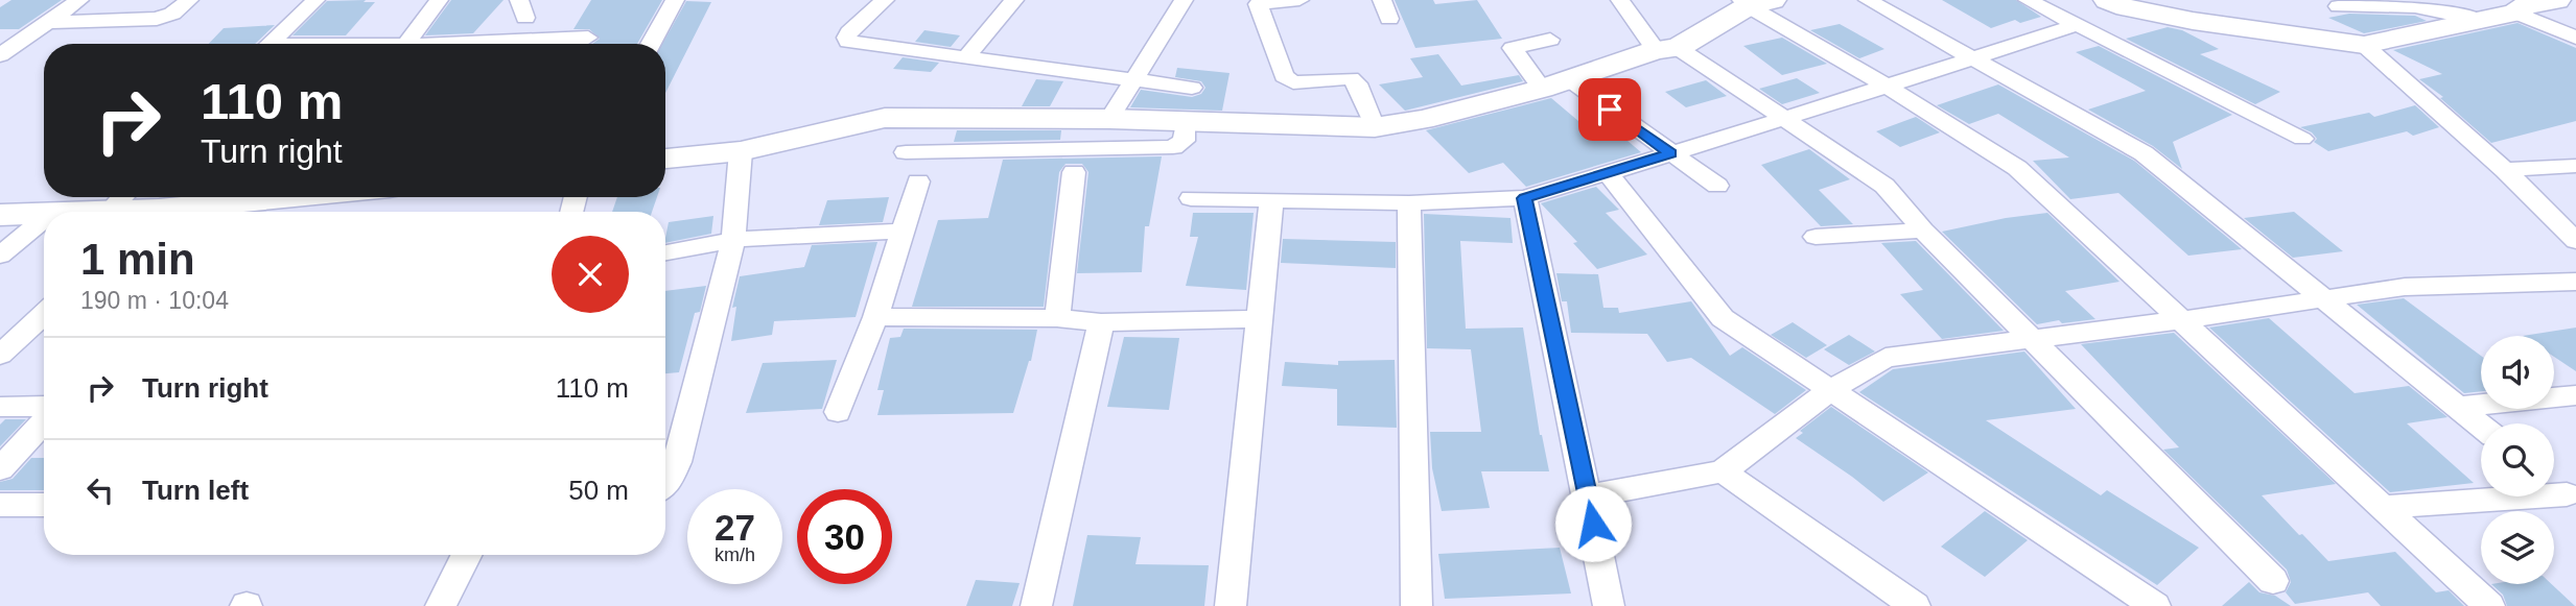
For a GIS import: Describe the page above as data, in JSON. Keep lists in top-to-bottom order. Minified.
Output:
{"page":{"turn":["110 m","Turn right"],"heading":["1 min","190 m · 10:04"],"list":[{"name":"Turn right","value":"110 m"},{"name":"Turn left","value":"50 m"}],"speed":"27 km/h","limit":"30"}}
